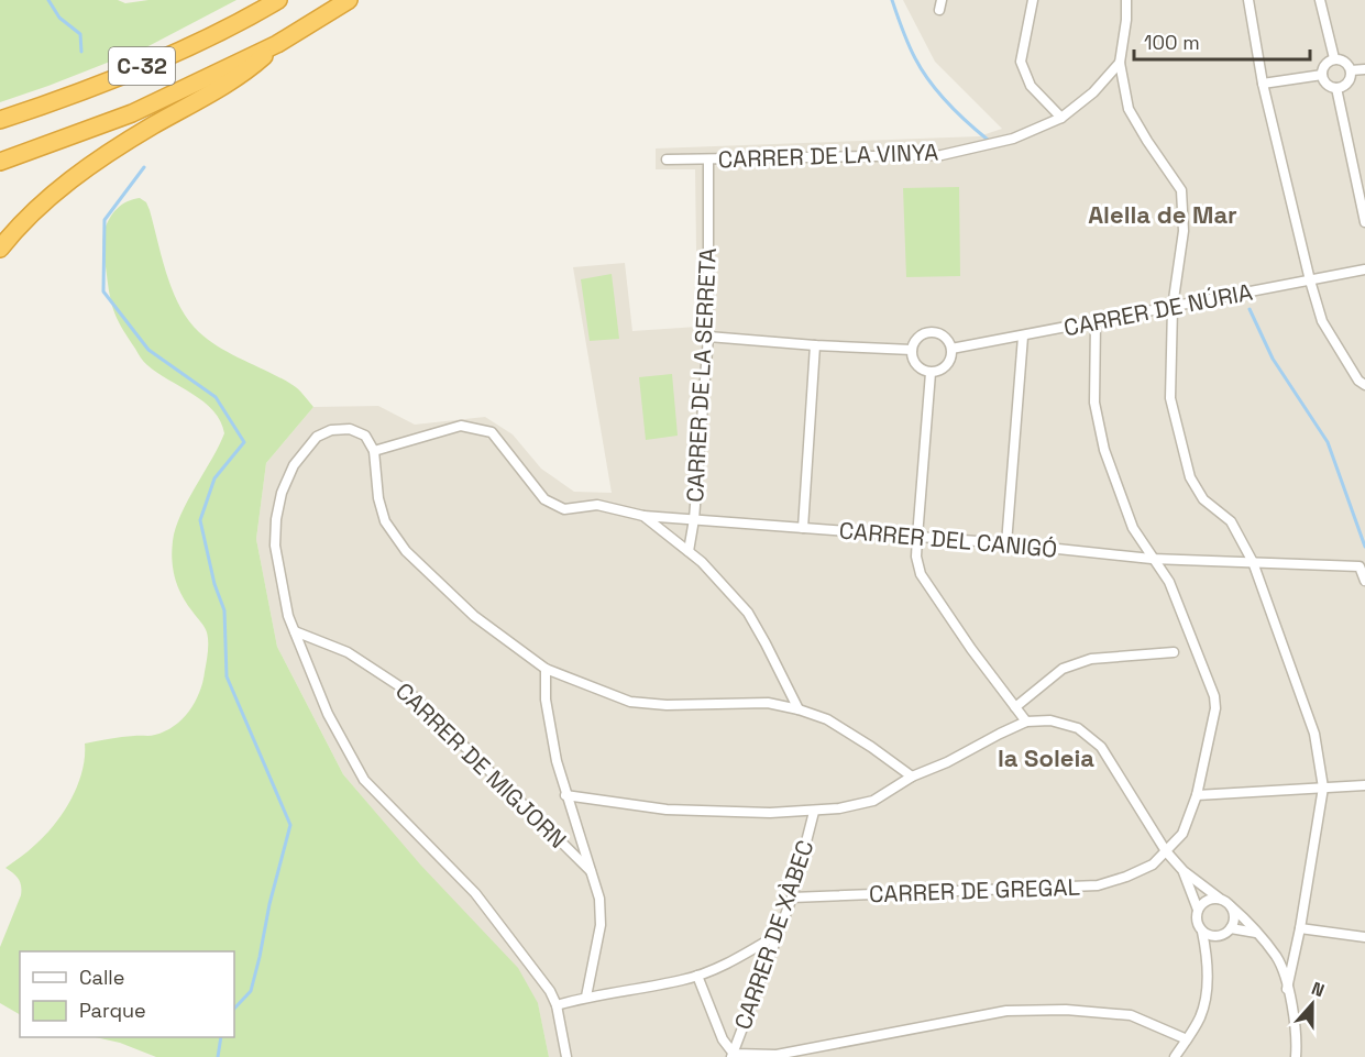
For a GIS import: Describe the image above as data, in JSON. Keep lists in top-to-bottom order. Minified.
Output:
{"streets":{"highway":["C-32"],"street":["CARRER DE LA VINYA","CARRER DE NÚRIA","CARRER DE LA SERRETA","CARRER DEL CANIGÓ","CARRER DE MIGJORN","CARRER DE GREGAL","CARRER DE XÀBEC"]},"crossings":[["CARRER DE LA VINYA","CARRER DE LA SERRETA"],["CARRER DE LA SERRETA","CARRER DEL CANIGÓ"],["CARRER DE GREGAL","CARRER DE XÀBEC"]],"districts":["Alella de Mar","la Soleia"],"legend":["Calle","Parque"],"scale_bar":"100 m","north":"top"}
